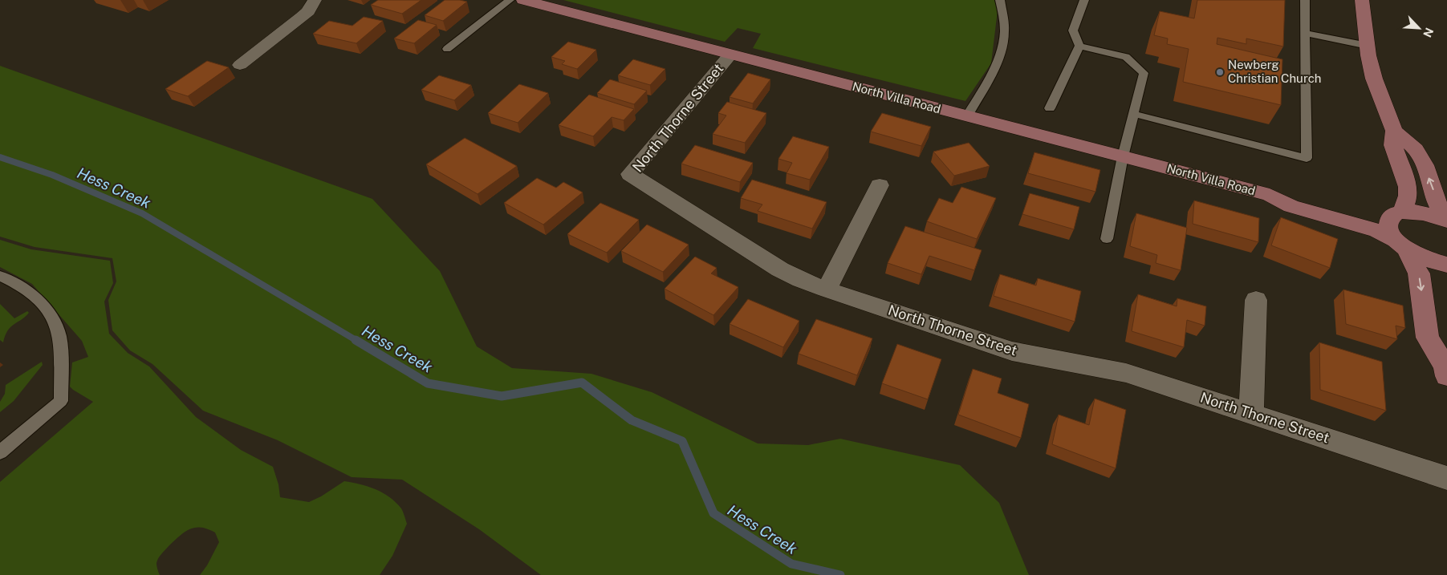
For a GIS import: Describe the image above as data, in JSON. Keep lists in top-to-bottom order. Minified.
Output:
{"streets":{"main road":["North Villa Road"],"street":["North Thorne Street"]},"crossings":[["North Villa Road","North Thorne Street"]],"water":["Hess Creek"],"places":["Newberg Christian Church"],"north":"bottom right"}
